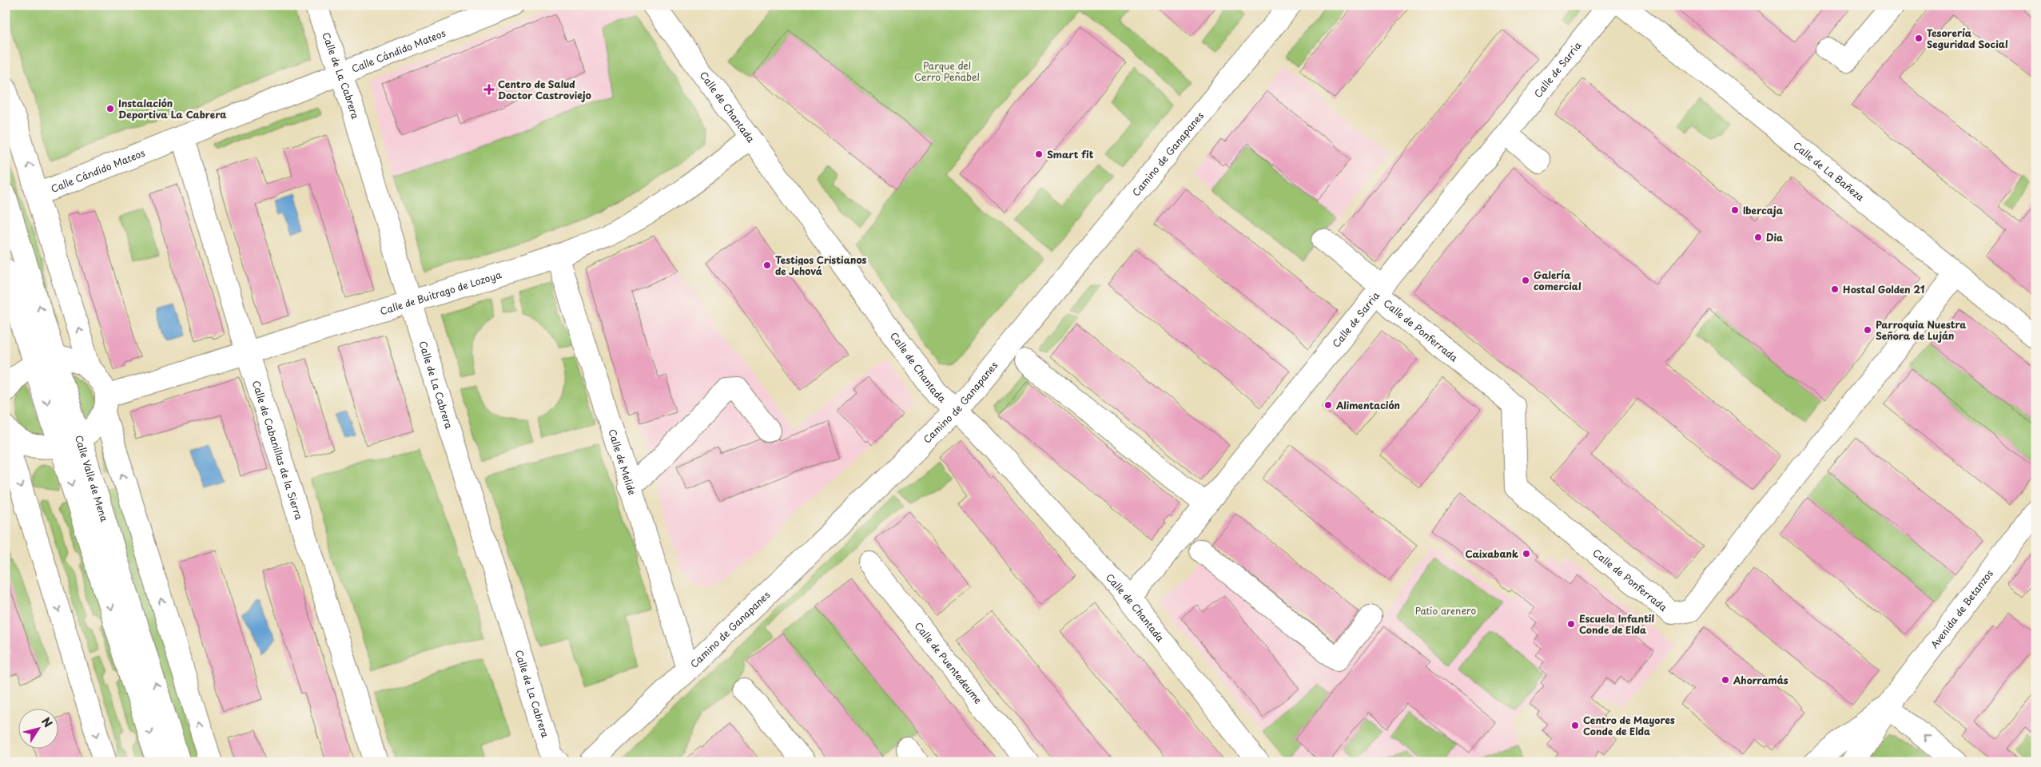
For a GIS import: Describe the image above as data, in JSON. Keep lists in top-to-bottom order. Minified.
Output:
{"streets":{"street":["Calle Cándido Mateos","Calle de Sarria","Calle de La Cabrera","Calle de Chantada","Camino de Ganapanes","Calle de La Bañeza","Calle de Buitrago de Lozoya","Calle de Ponferrada","Calle de Cabanillas de la Sierra","Calle de Melide","Calle Valle de Mena","Avenida de Betanzos","Calle de Puentedeume"]},"crossings":[["Calle Cándido Mateos","Calle de La Cabrera"],["Calle Cándido Mateos","Calle de Cabanillas de la Sierra"],["Calle de Sarria","Calle de Chantada"],["Calle de Sarria","Calle de Ponferrada"],["Calle de La Cabrera","Calle de Buitrago de Lozoya"],["Calle de Chantada","Camino de Ganapanes"],["Calle de Chantada","Calle de Buitrago de Lozoya"],["Camino de Ganapanes","Calle de Melide"],["Calle de La Bañeza","Calle de Ponferrada"],["Calle de Buitrago de Lozoya","Calle de Cabanillas de la Sierra"],["Calle de Buitrago de Lozoya","Calle de Melide"]],"parks":["Parque del Cerro Peñabel","Patio arenero"],"places":{"other":["Tesorería Seguridad Social","Instalación Deportiva La Cabrera","Smart fit","Ibercaja","Dia","Testigos Cristianos de Jehová","Galería comercial","Hostal Golden 21","Parroquia Nuestra Señora de Luján","Alimentación","Caixabank","Escuela Infantil Conde de Elda","Ahorramás","Centro de Mayores Conde de Elda"],"health":["Centro de Salud Doctor Castroviejo"]},"north":"top right"}
